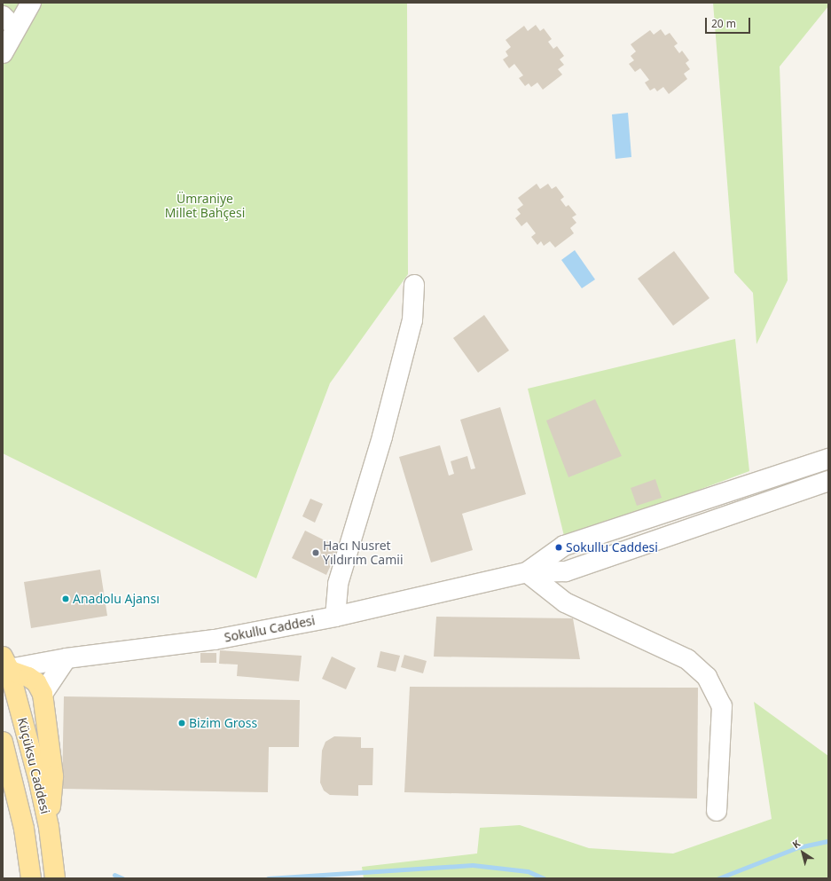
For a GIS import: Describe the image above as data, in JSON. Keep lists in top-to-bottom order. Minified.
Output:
{"streets":{"main road":["Küçüksu Caddesi"],"street":["Sokullu Caddesi"]},"crossings":[["Sokullu Caddesi","Küçüksu Caddesi"]],"parks":["Ümraniye Millet Bahçesi"],"places":["Sokullu Caddesi","Hacı Nusret Yıldırım Camii","Anadolu Ajansı","Bizim Gross"],"scale_bar":"20 m","north":"top left"}
